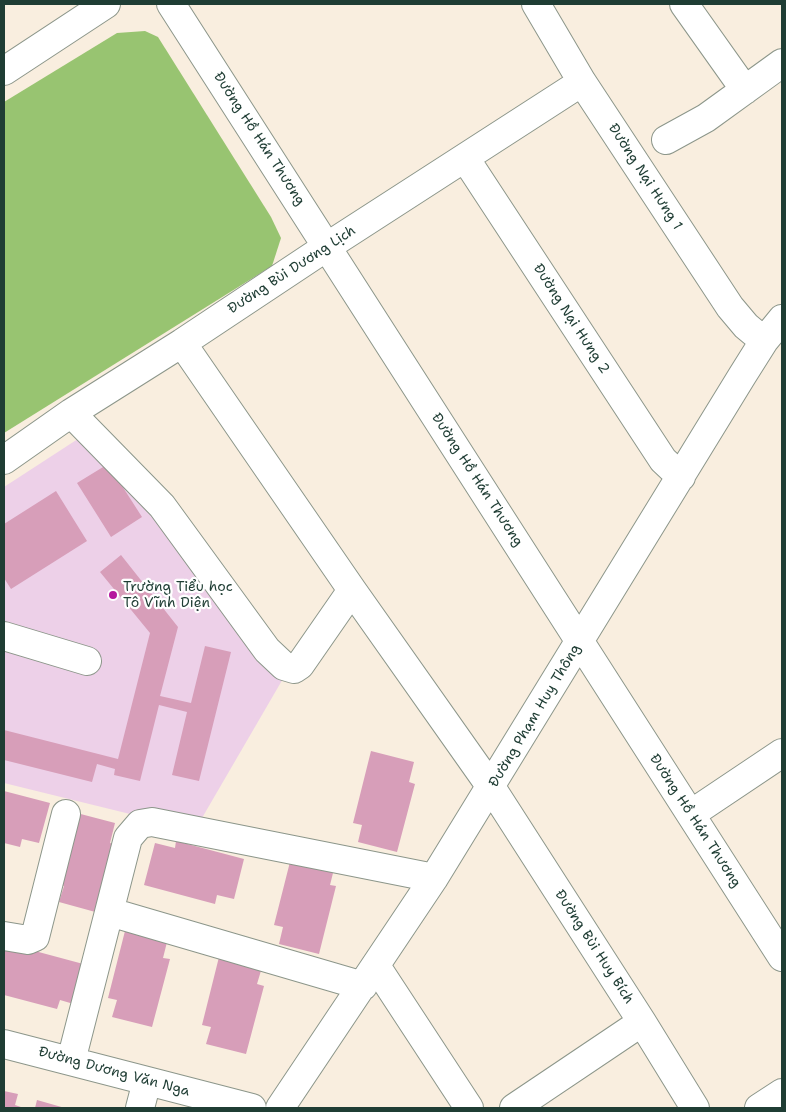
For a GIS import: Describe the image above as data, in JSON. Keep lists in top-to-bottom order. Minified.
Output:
{"streets":{"street":["Đường Hồ Hán Thương","Đường Nại Hưng 1","Đường Bùi Dương Lịch","Đường Nại Hưng 2","Đường Phạm Huy Thông","Đường Bùi Huy Bích","Đường Dương Văn Nga"]},"crossings":[["Đường Hồ Hán Thương","Đường Bùi Dương Lịch"],["Đường Hồ Hán Thương","Đường Phạm Huy Thông"],["Đường Nại Hưng 1","Đường Bùi Dương Lịch"],["Đường Nại Hưng 1","Đường Phạm Huy Thông"],["Đường Bùi Dương Lịch","Đường Nại Hưng 2"],["Đường Bùi Dương Lịch","Đường Bùi Huy Bích"],["Đường Nại Hưng 2","Đường Phạm Huy Thông"],["Đường Phạm Huy Thông","Đường Bùi Huy Bích"]],"places":["Trường Tiểu học Tô Vĩnh Diện"]}
